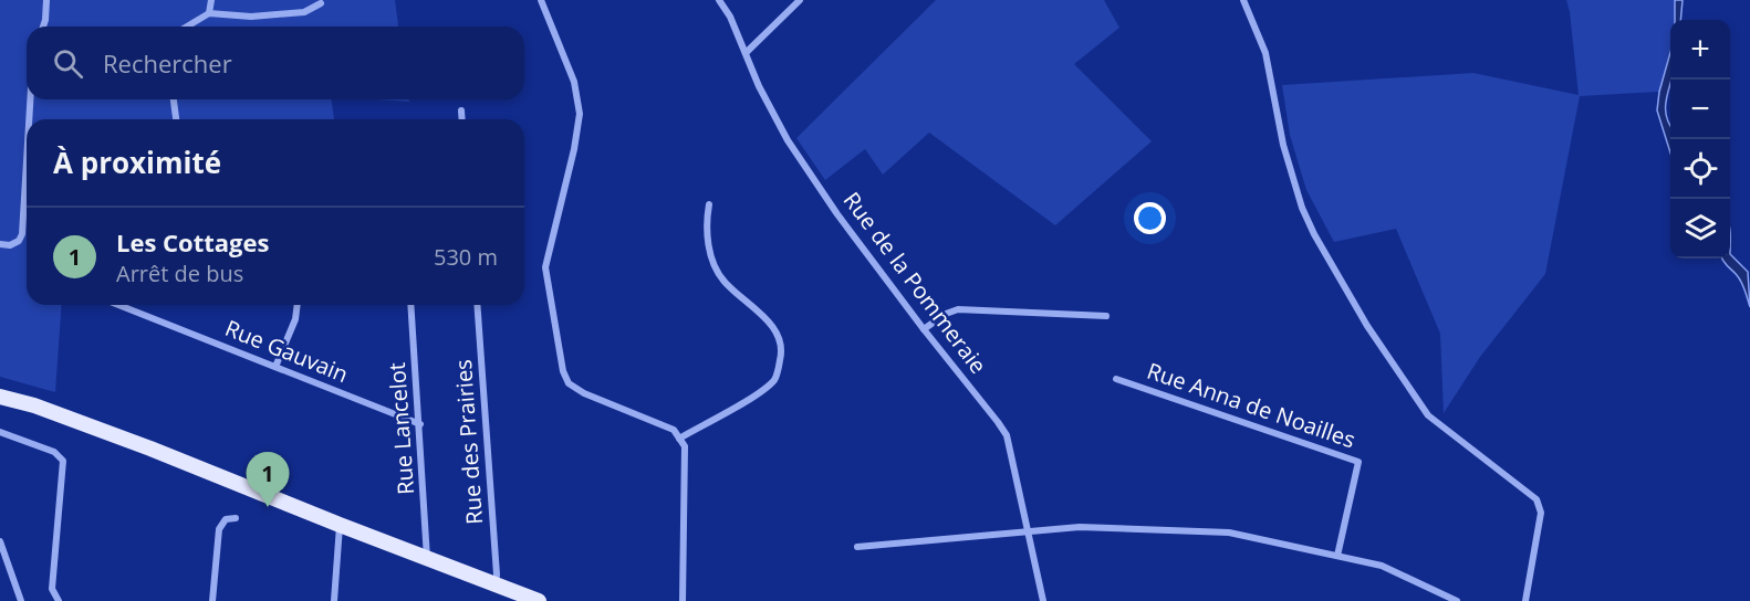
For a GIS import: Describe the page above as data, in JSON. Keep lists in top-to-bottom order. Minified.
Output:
{"streets":{"street":["Rue de la Pommeraie","Rue Gauvain","Rue Anna de Noailles","Rue Lancelot","Rue des Prairies"]},"crossings":[["Rue Gauvain","Rue Lancelot"]],"page":{"map_buttons":["+","−"],"search":"Rechercher","heading":"À proximité","list":[{"mark":"1","name":"Les Cottages","note":"Arrêt de bus","value":"530 m"}],"pins":"1"}}
